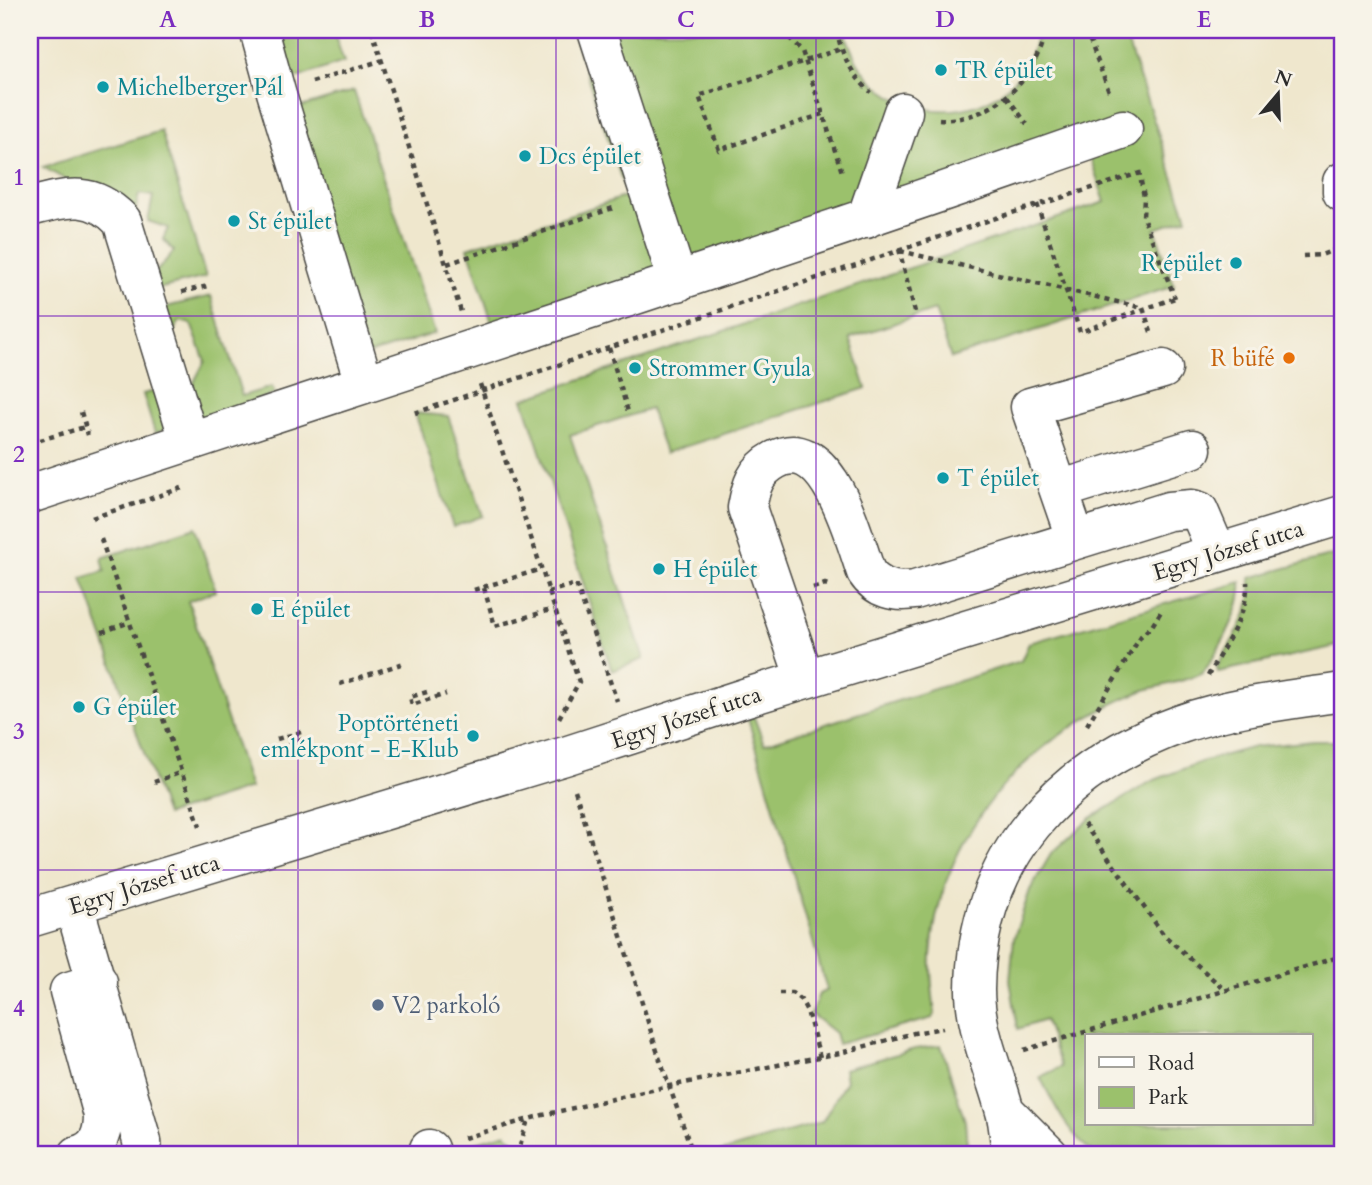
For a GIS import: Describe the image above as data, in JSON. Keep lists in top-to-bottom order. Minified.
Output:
{"streets":{"street":["Egry József utca"]},"places":["TR épület","Michelberger Pál","Dcs épület","St épület","R épület","R büfé","Strommer Gyula","T épület","H épület","E épület","G épület","Poptörténeti emlékpont - E-Klub","V2 parkoló"],"legend":["Road","Park"],"north":"top","grid":{"columns":["A","B","C","D","E"],"rows":["1","2","3","4"]}}
